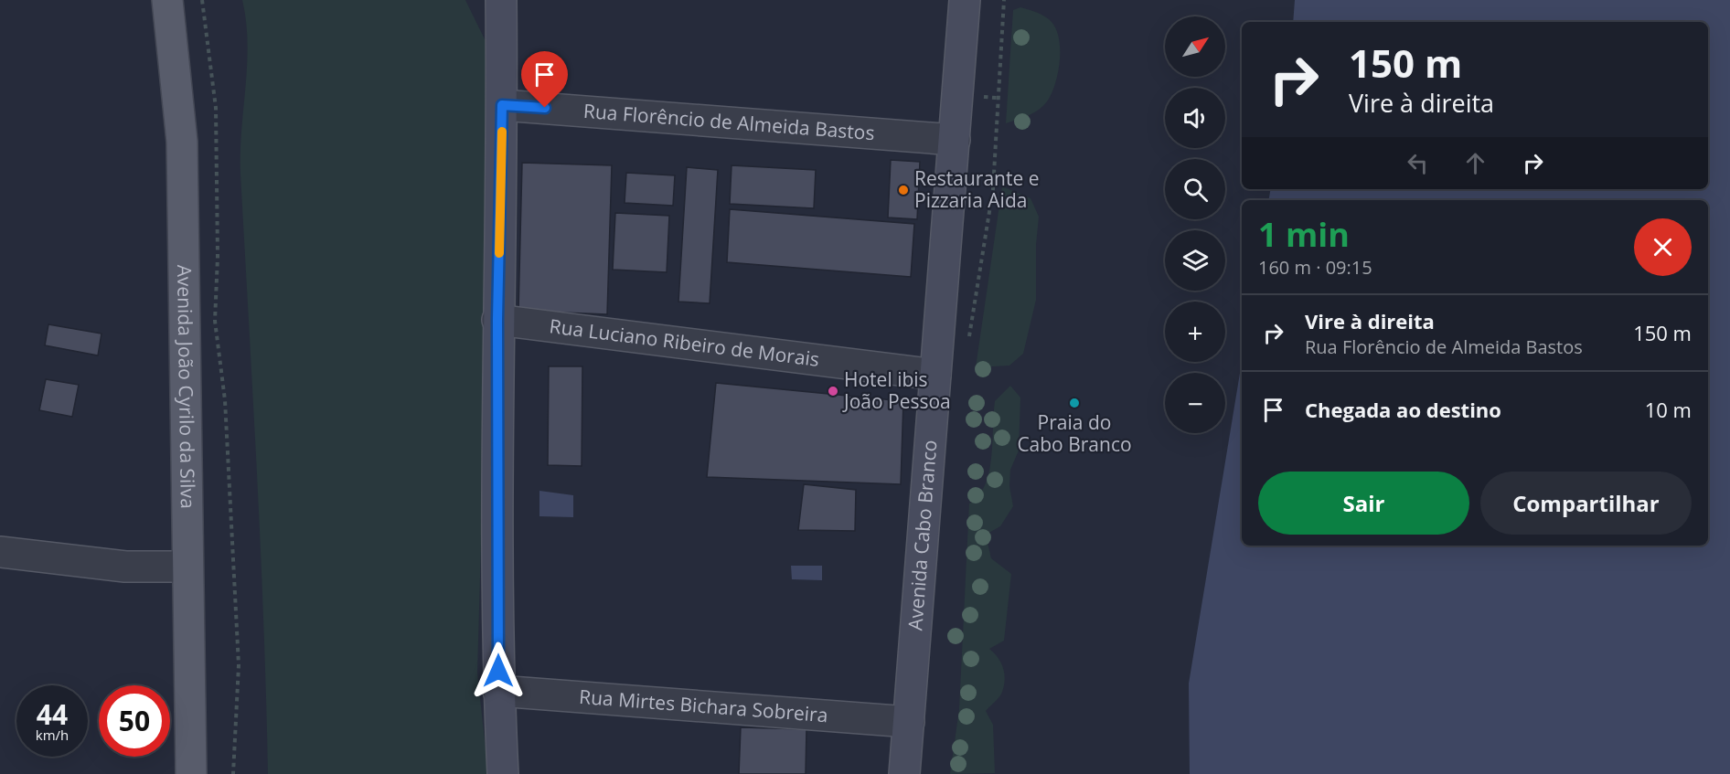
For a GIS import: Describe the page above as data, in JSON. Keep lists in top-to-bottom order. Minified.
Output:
{"streets":{"main road":["Avenida João Cyrilo da Silva","Avenida Cabo Branco"],"street":["Rua Florêncio de Almeida Bastos","Rua Luciano Ribeiro de Morais","Rua Mirtes Bichara Sobreira"]},"crossings":[["Rua Florêncio de Almeida Bastos","Avenida Cabo Branco"],["Rua Luciano Ribeiro de Morais","Avenida Cabo Branco"],["Avenida Cabo Branco","Rua Mirtes Bichara Sobreira"]],"places":["Restaurante e Pizzaria Aida","Hotel ibis João Pessoa","Praia do Cabo Branco"],"north":"top right","page":{"map_buttons":["+","−"],"turn":["150 m","Vire à direita"],"heading":["1 min","160 m · 09:15"],"list":[{"name":"Vire à direita","note":"Rua Florêncio de Almeida Bastos","value":"150 m"},{"name":"Chegada ao destino","value":"10 m"}],"buttons":["Sair","Compartilhar"],"speed":"44 km/h","limit":"50"}}
